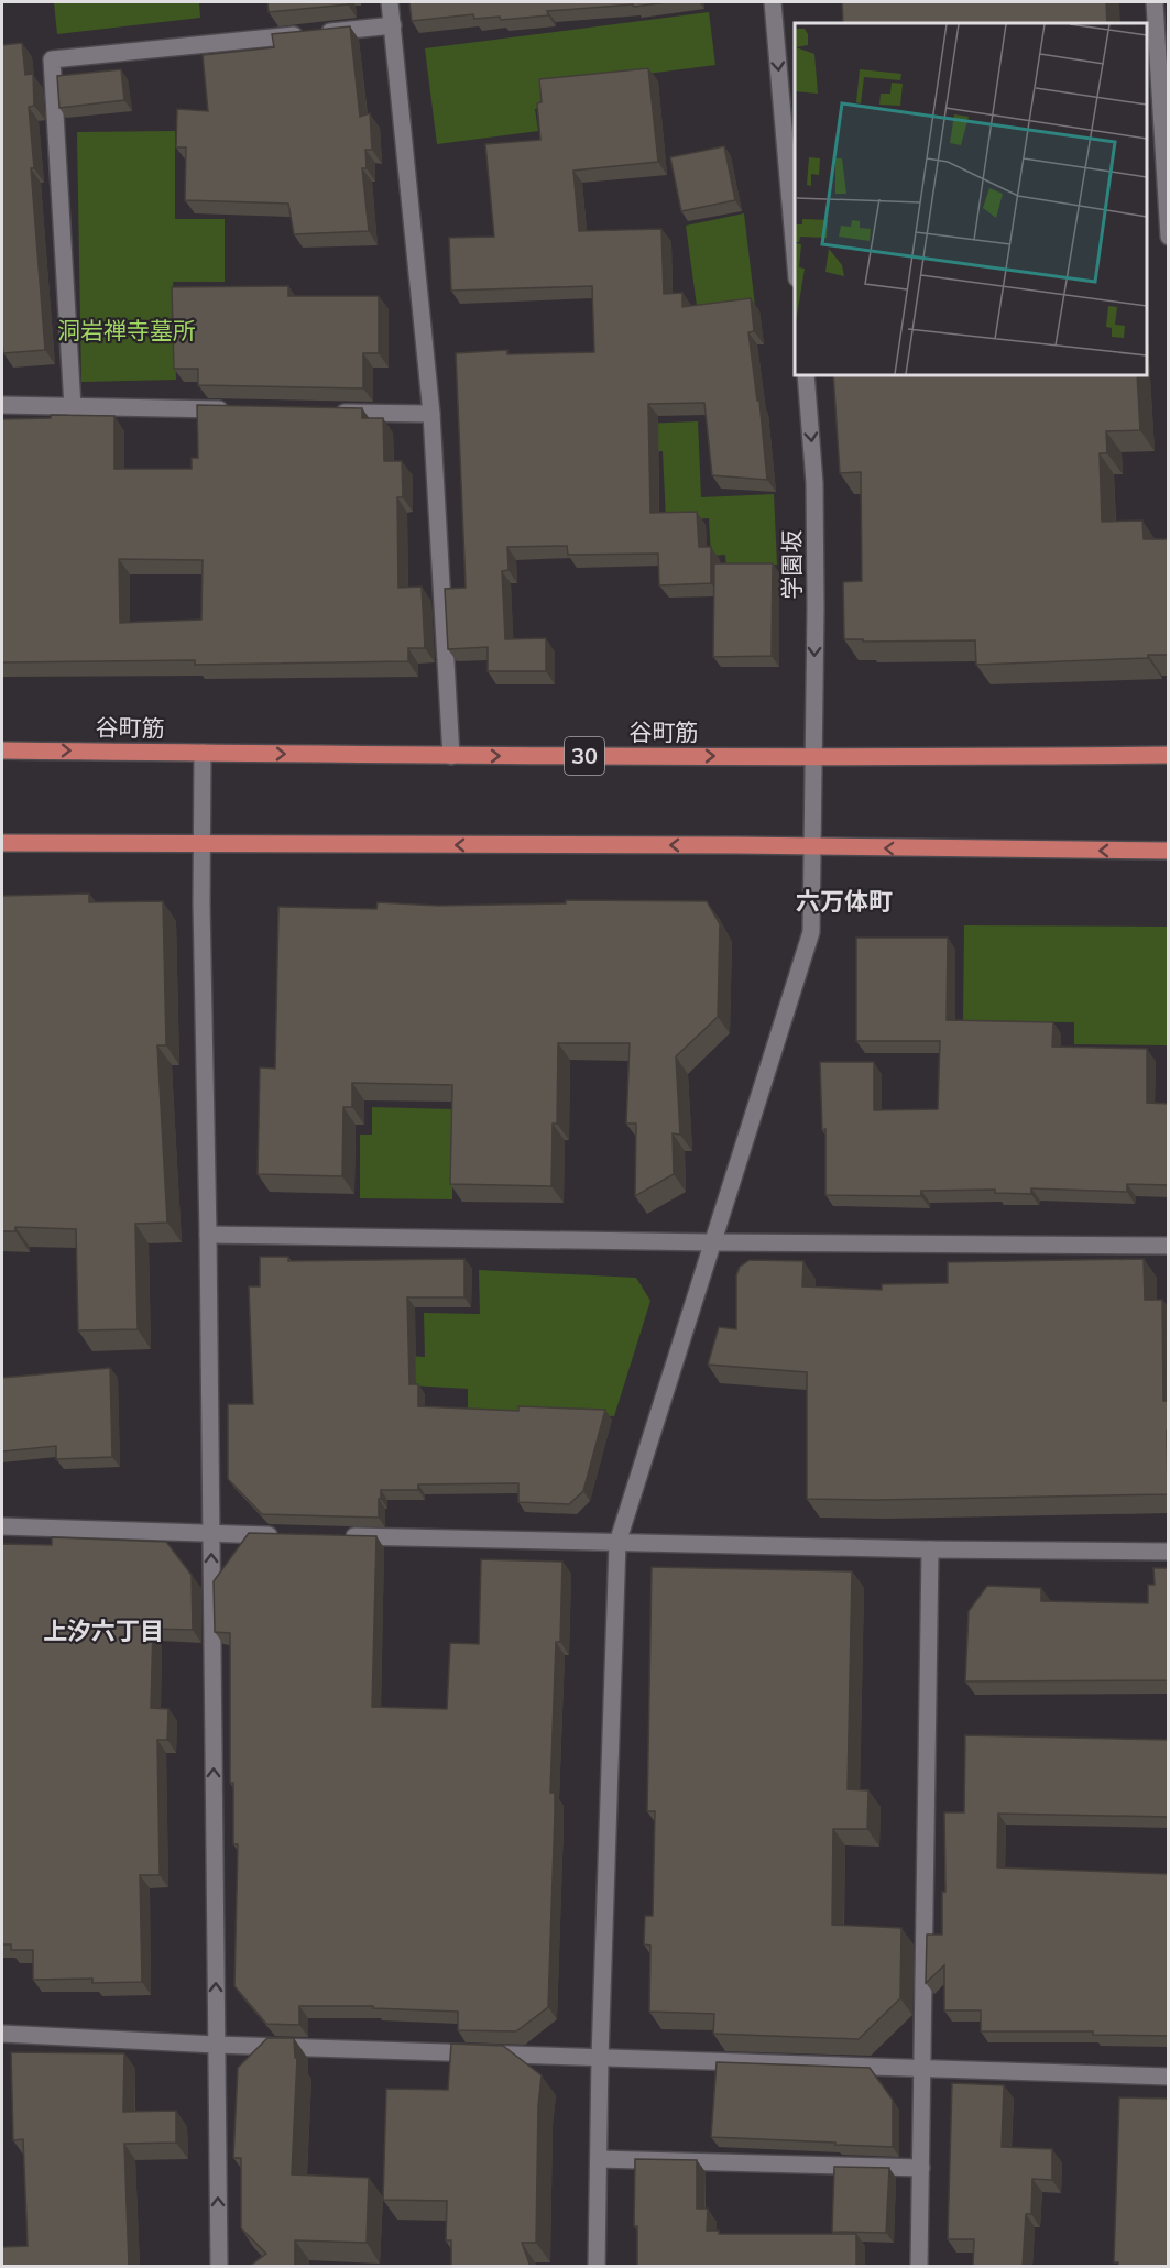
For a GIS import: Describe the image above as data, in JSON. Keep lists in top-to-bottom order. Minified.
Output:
{"streets":{"main road":["谷町筋","30"],"street":["学園坂"]},"crossings":[["学園坂","谷町筋"]],"districts":["六万体町","上汐六丁目"],"parks":["洞岩禅寺墓所"]}
